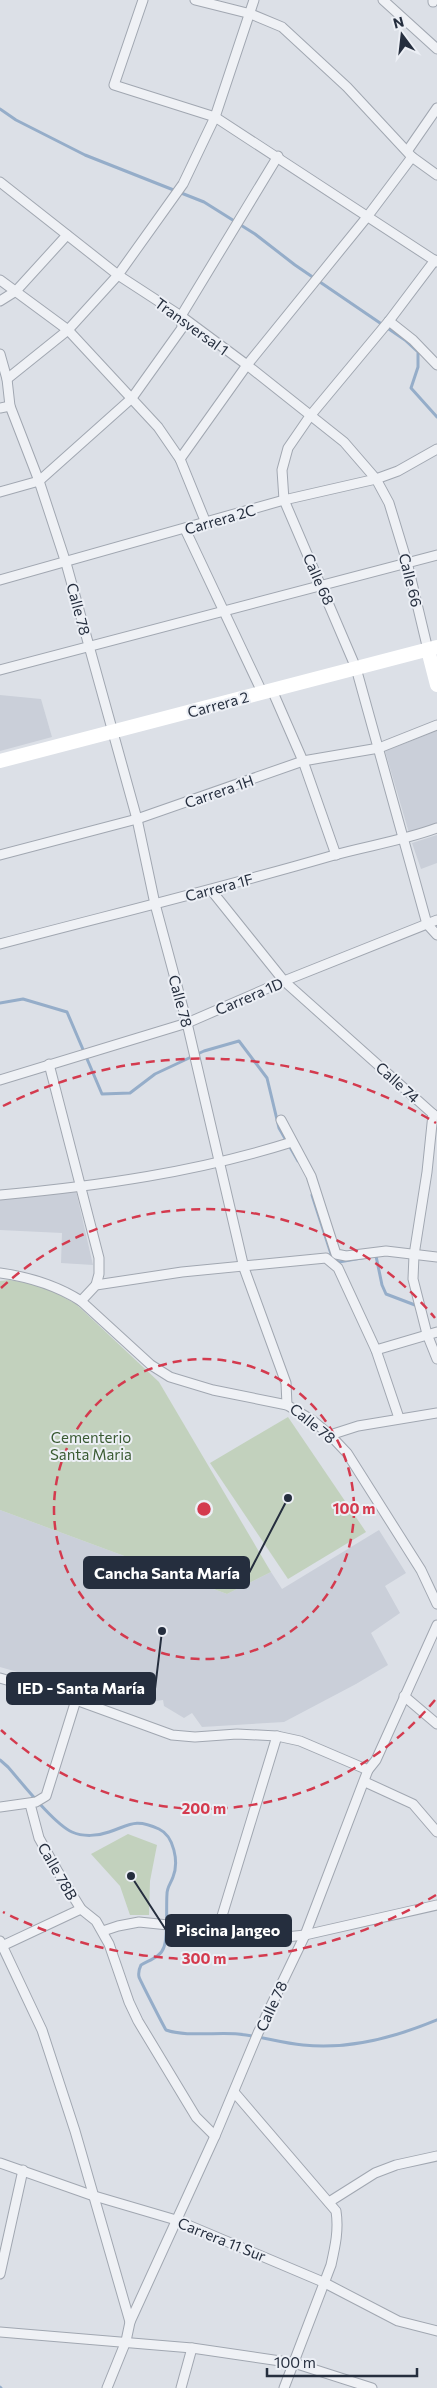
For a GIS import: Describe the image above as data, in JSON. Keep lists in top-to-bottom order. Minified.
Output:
{"streets":{"street":["Transversal 1","Carrera 2C","Calle 68","Calle 66","Calle 78","Carrera 2","Carrera 1H","Carrera 1F","Carrera 1D","Calle 74","Calle 78B","Carrera 11 Sur"]},"crossings":[["Transversal 1","Carrera 2C"],["Transversal 1","Calle 68"],["Transversal 1","Calle 66"],["Carrera 2C","Calle 68"],["Carrera 2C","Calle 66"],["Carrera 2C","Calle 78"],["Calle 68","Carrera 2"],["Calle 68","Carrera 1H"],["Calle 68","Carrera 1F"],["Calle 68","Carrera 1D"],["Calle 66","Carrera 2"],["Calle 78","Carrera 2"],["Calle 78","Carrera 1H"],["Calle 78","Carrera 1F"],["Calle 78","Carrera 1D"],["Calle 78","Calle 78B"],["Calle 78","Carrera 11 Sur"],["Carrera 1F","Calle 74"],["Carrera 1D","Calle 74"]],"parks":["Cementerio Santa Maria"],"places":["Cancha Santa María","IED - Santa María","Piscina Jangeo"],"scale_bar":"100 m","north":"top","rings":["100 m","200 m","300 m"]}
